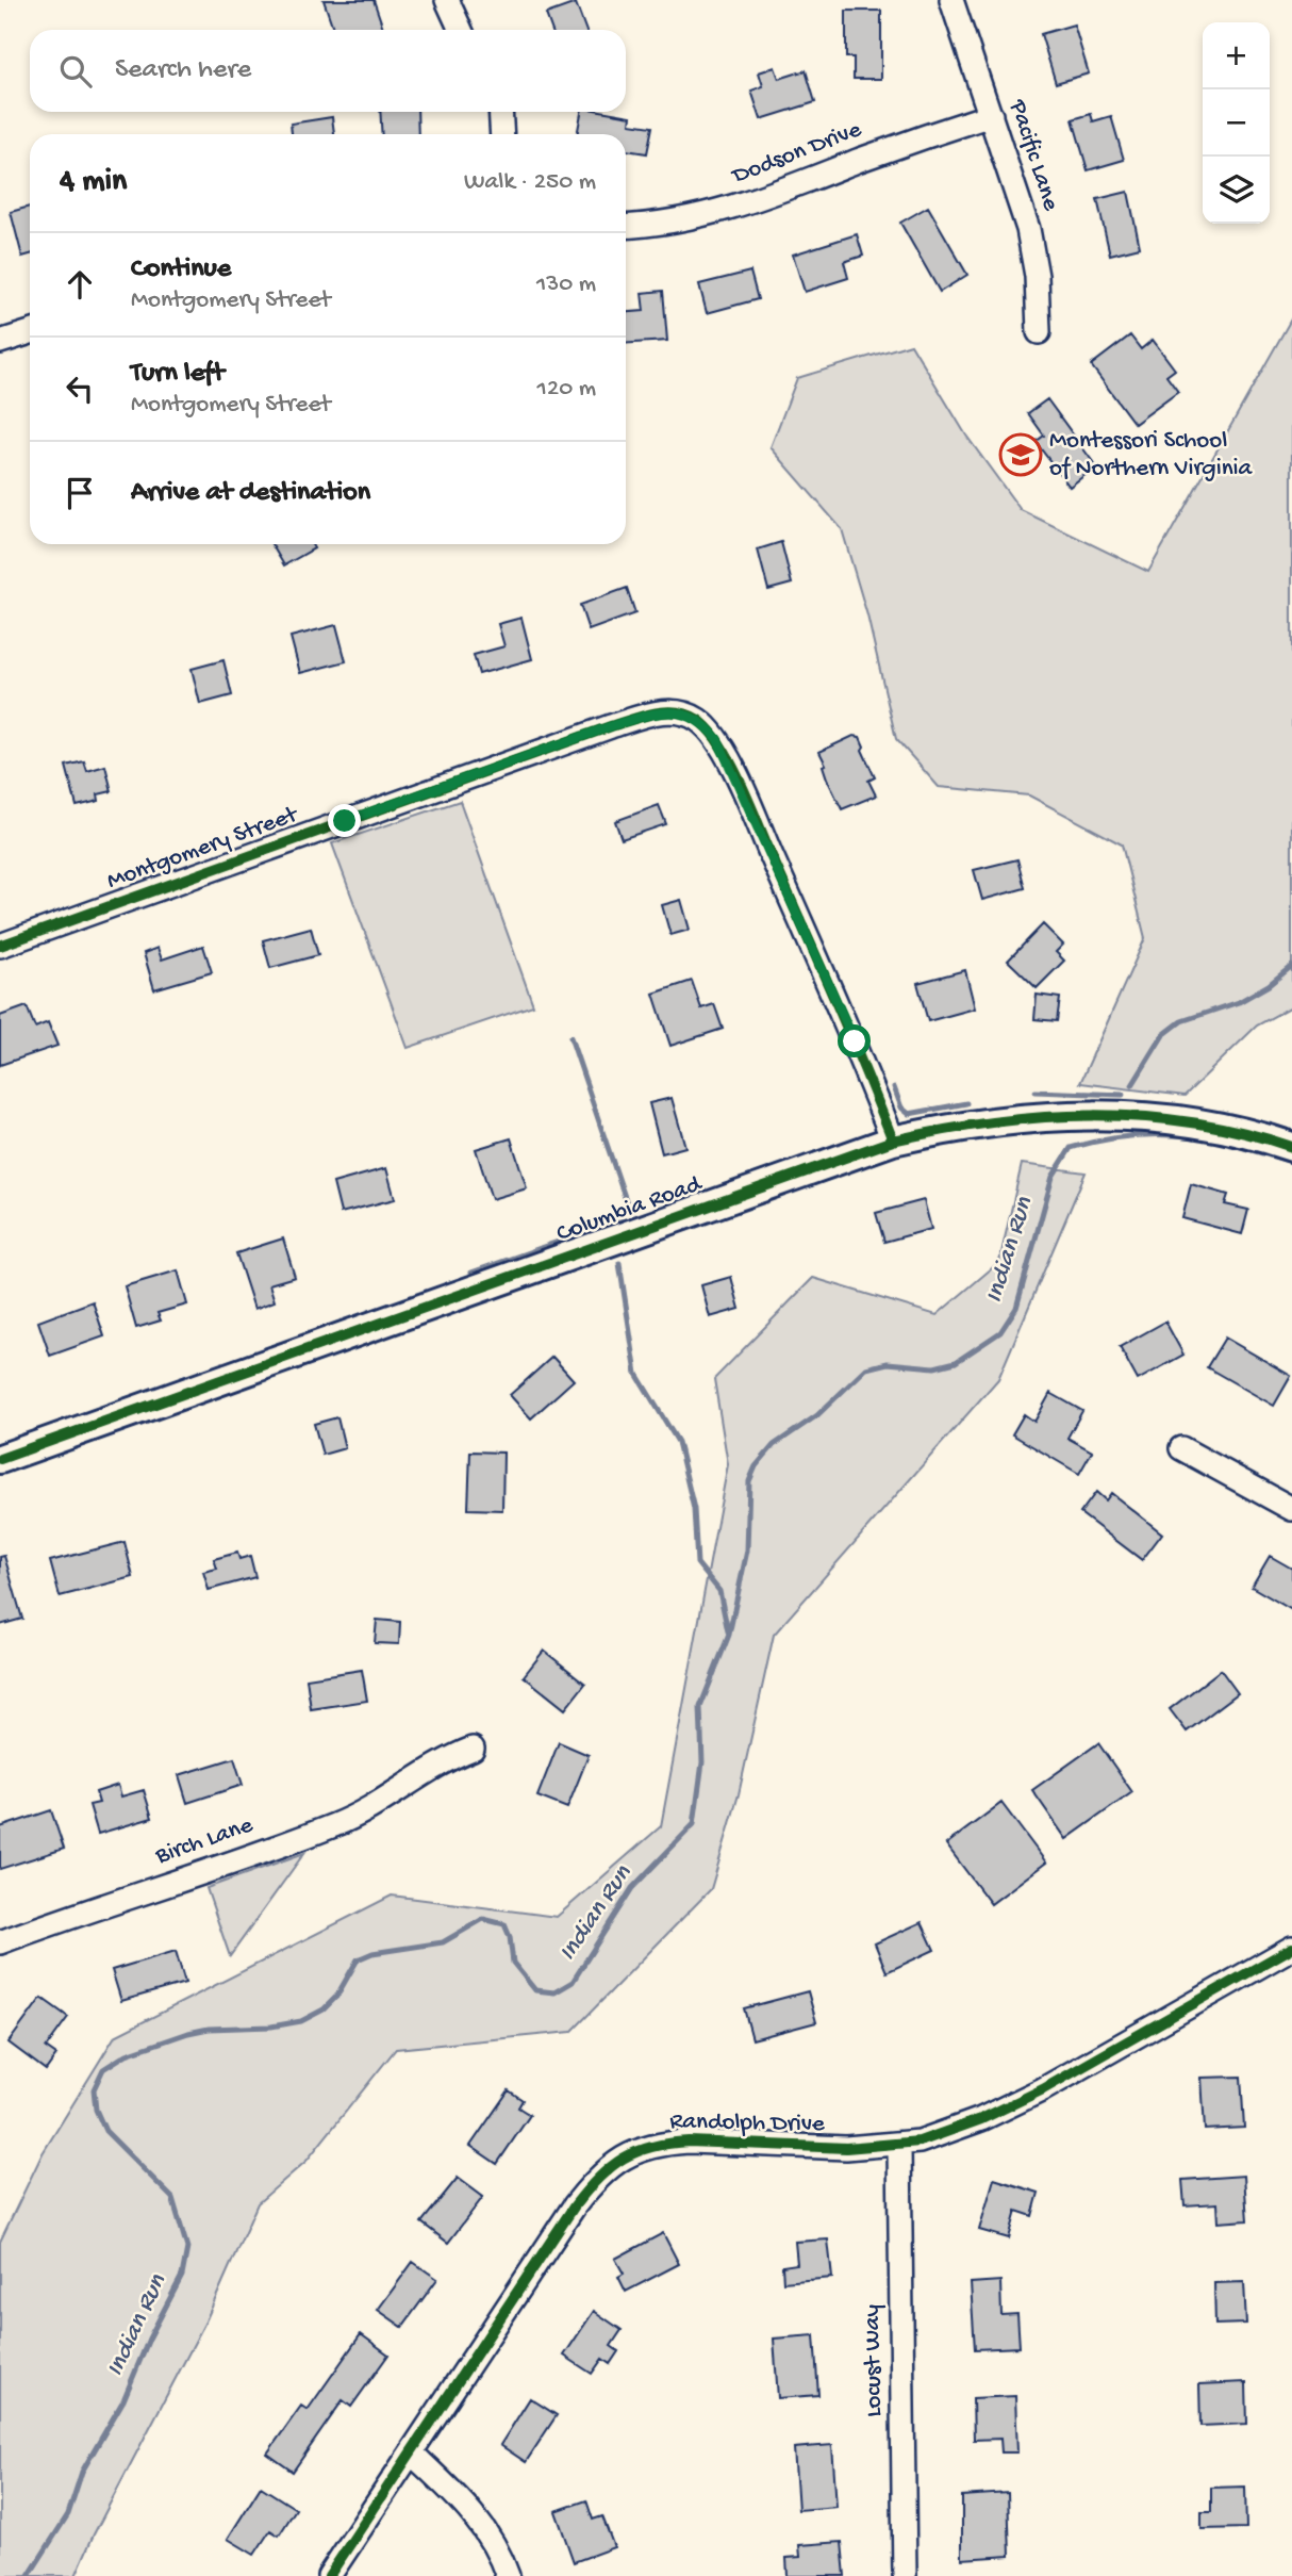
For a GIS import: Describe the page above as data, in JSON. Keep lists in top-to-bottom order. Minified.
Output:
{"streets":{"street":["Dodson Drive","Pacific Lane","Montgomery Street","Columbia Road","Birch Lane","Randolph Drive","Locust Way"]},"crossings":[["Dodson Drive","Pacific Lane"],["Montgomery Street","Columbia Road"],["Randolph Drive","Locust Way"]],"water":["Indian Run"],"places":{"school or university":["Montessori School of Northern Virginia"]},"page":{"map_buttons":["+","−"],"search":"Search here","heading":["4 min","Walk · 250 m"],"list":[["Continue","Montgomery Street","130 m"],["Turn left","Montgomery Street","120 m"],"Arrive at destination"]}}
